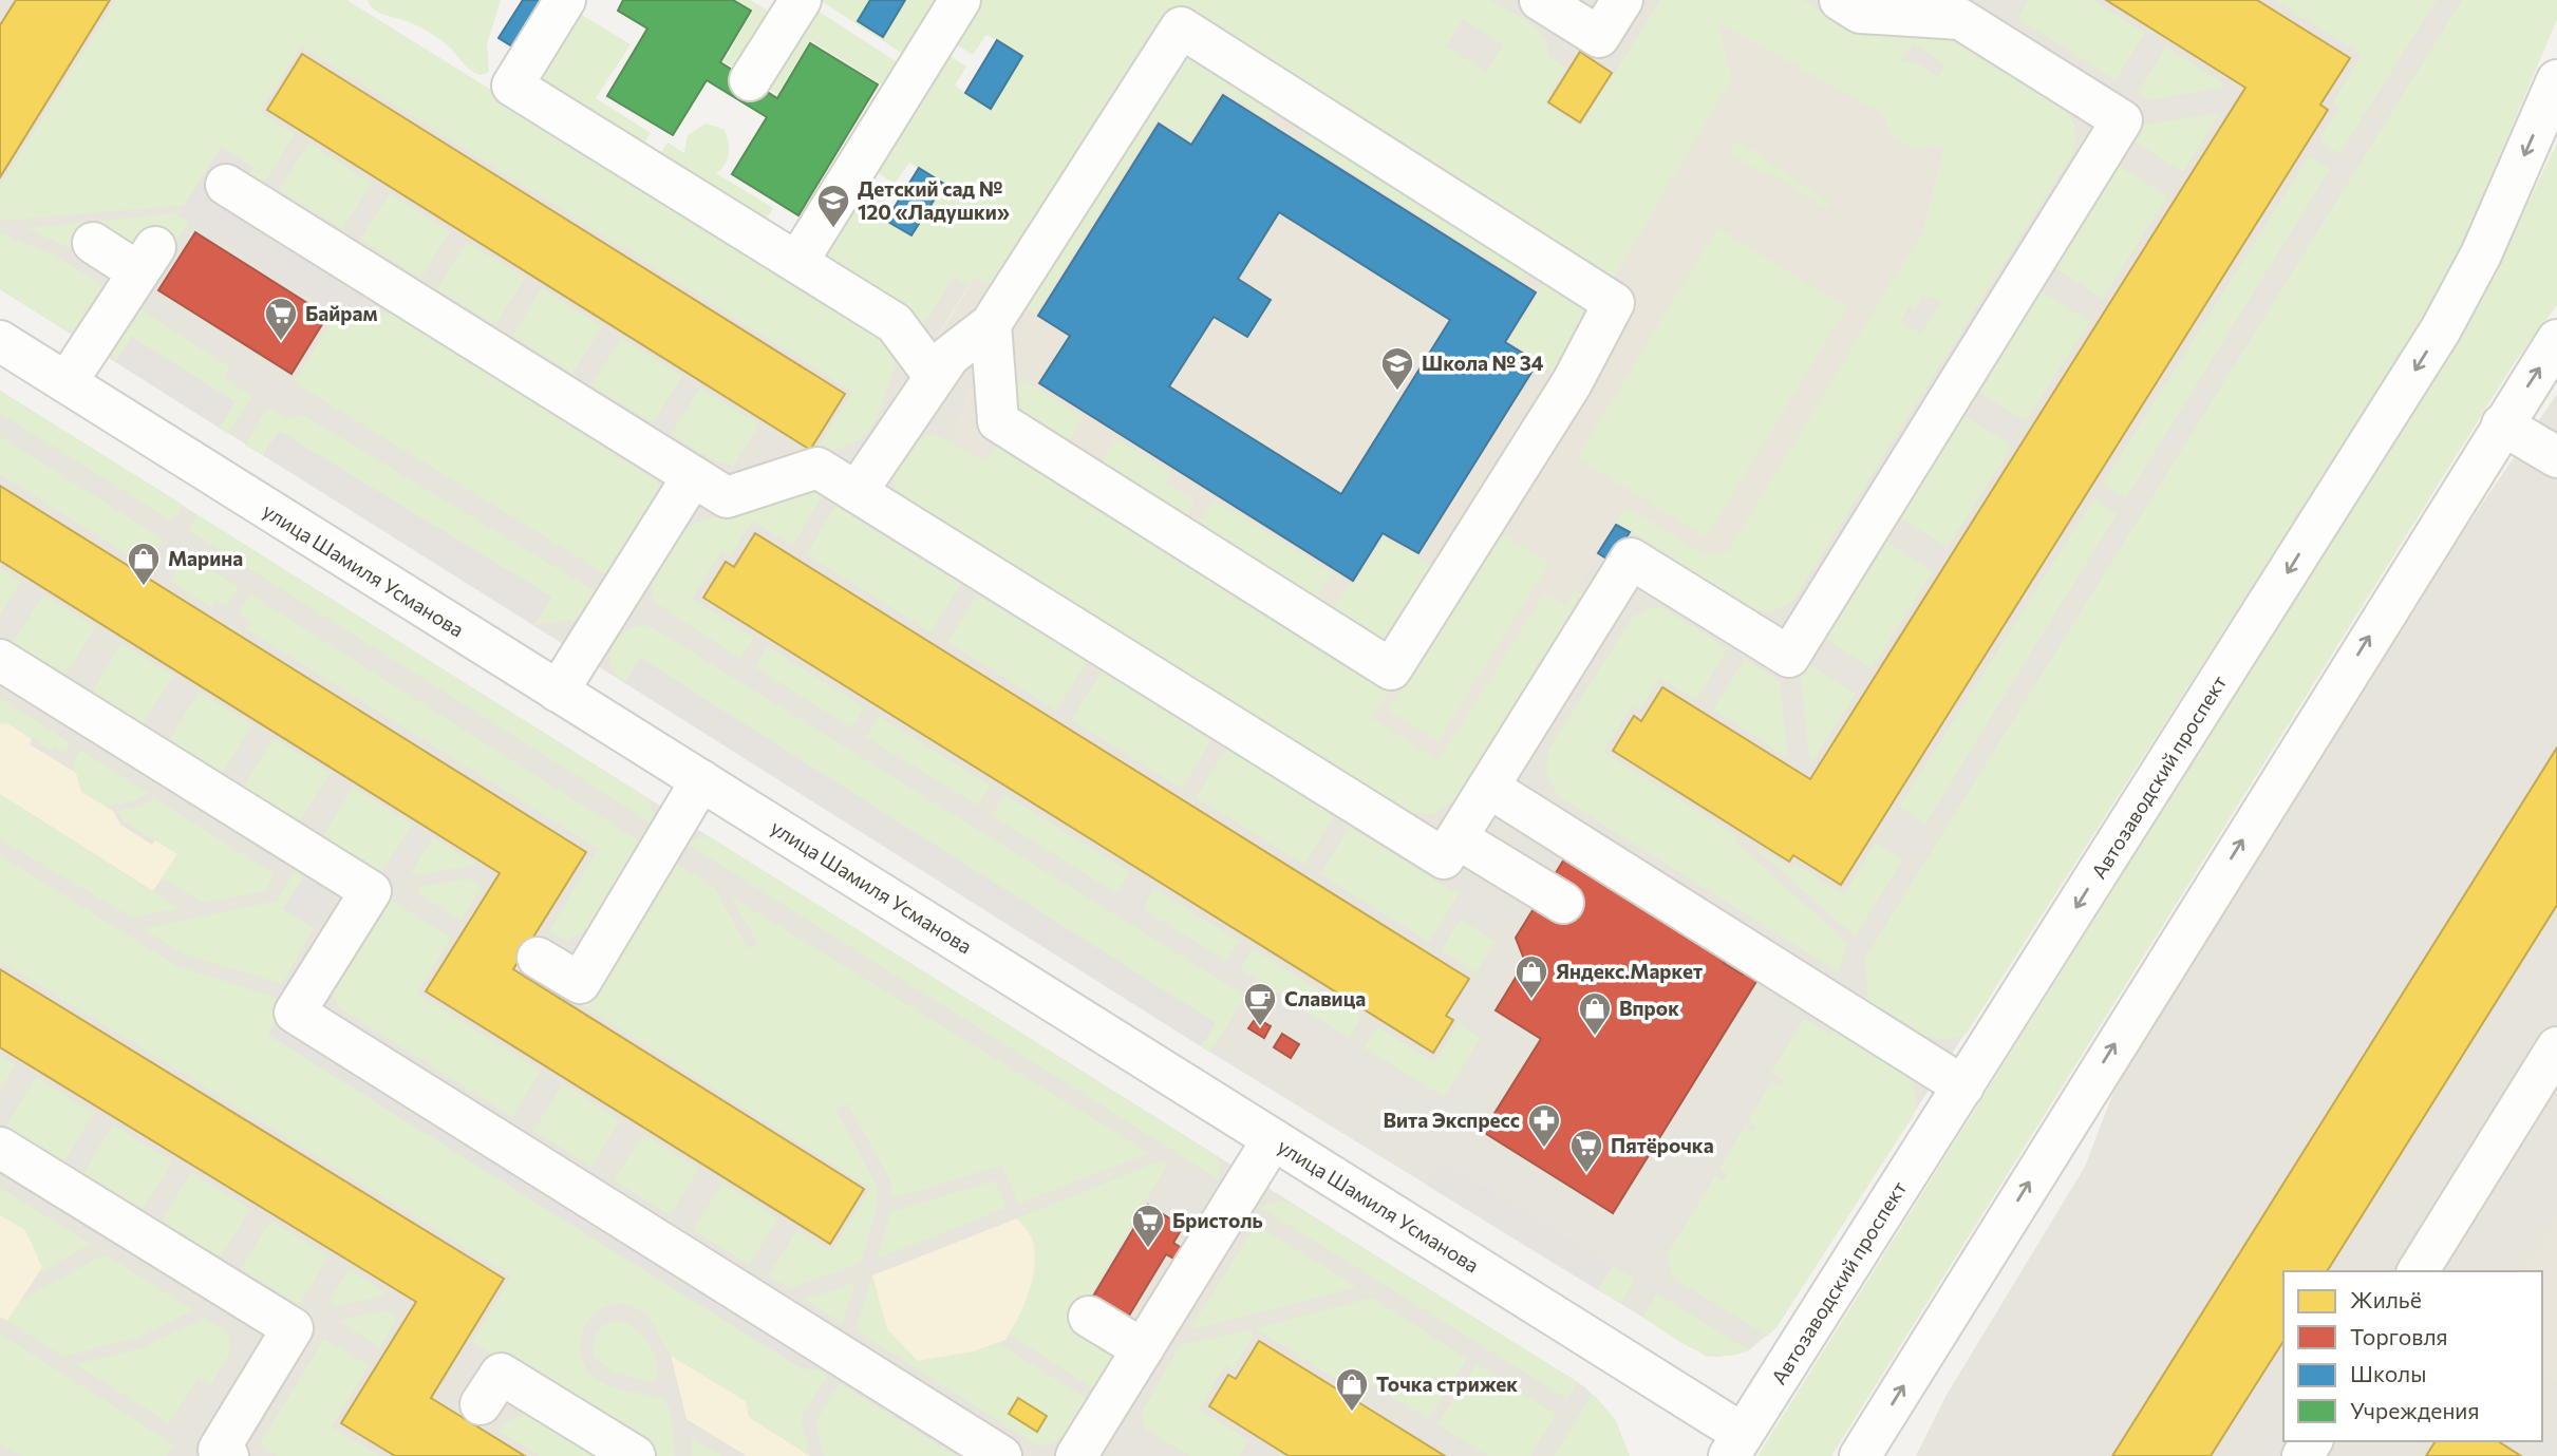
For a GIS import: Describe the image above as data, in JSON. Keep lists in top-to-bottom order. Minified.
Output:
{"streets":{"street":["улица Шамиля Усманова","Автозаводский проспект"]},"crossings":[["улица Шамиля Усманова","Автозаводский проспект"]],"places":{"school or university":["Детский сад № 120 «Ладушки»","Школа № 34"],"supermarket":["Байрам","Пятёрочка","Бристоль"],"shop":["Марина","Яндекс.Маркет","Впрок","Точка стрижек"],"cafe":["Славица"],"pharmacy":["Вита Экспресс"]},"legend":["Жильё","Торговля","Школы","Учреждения"]}
